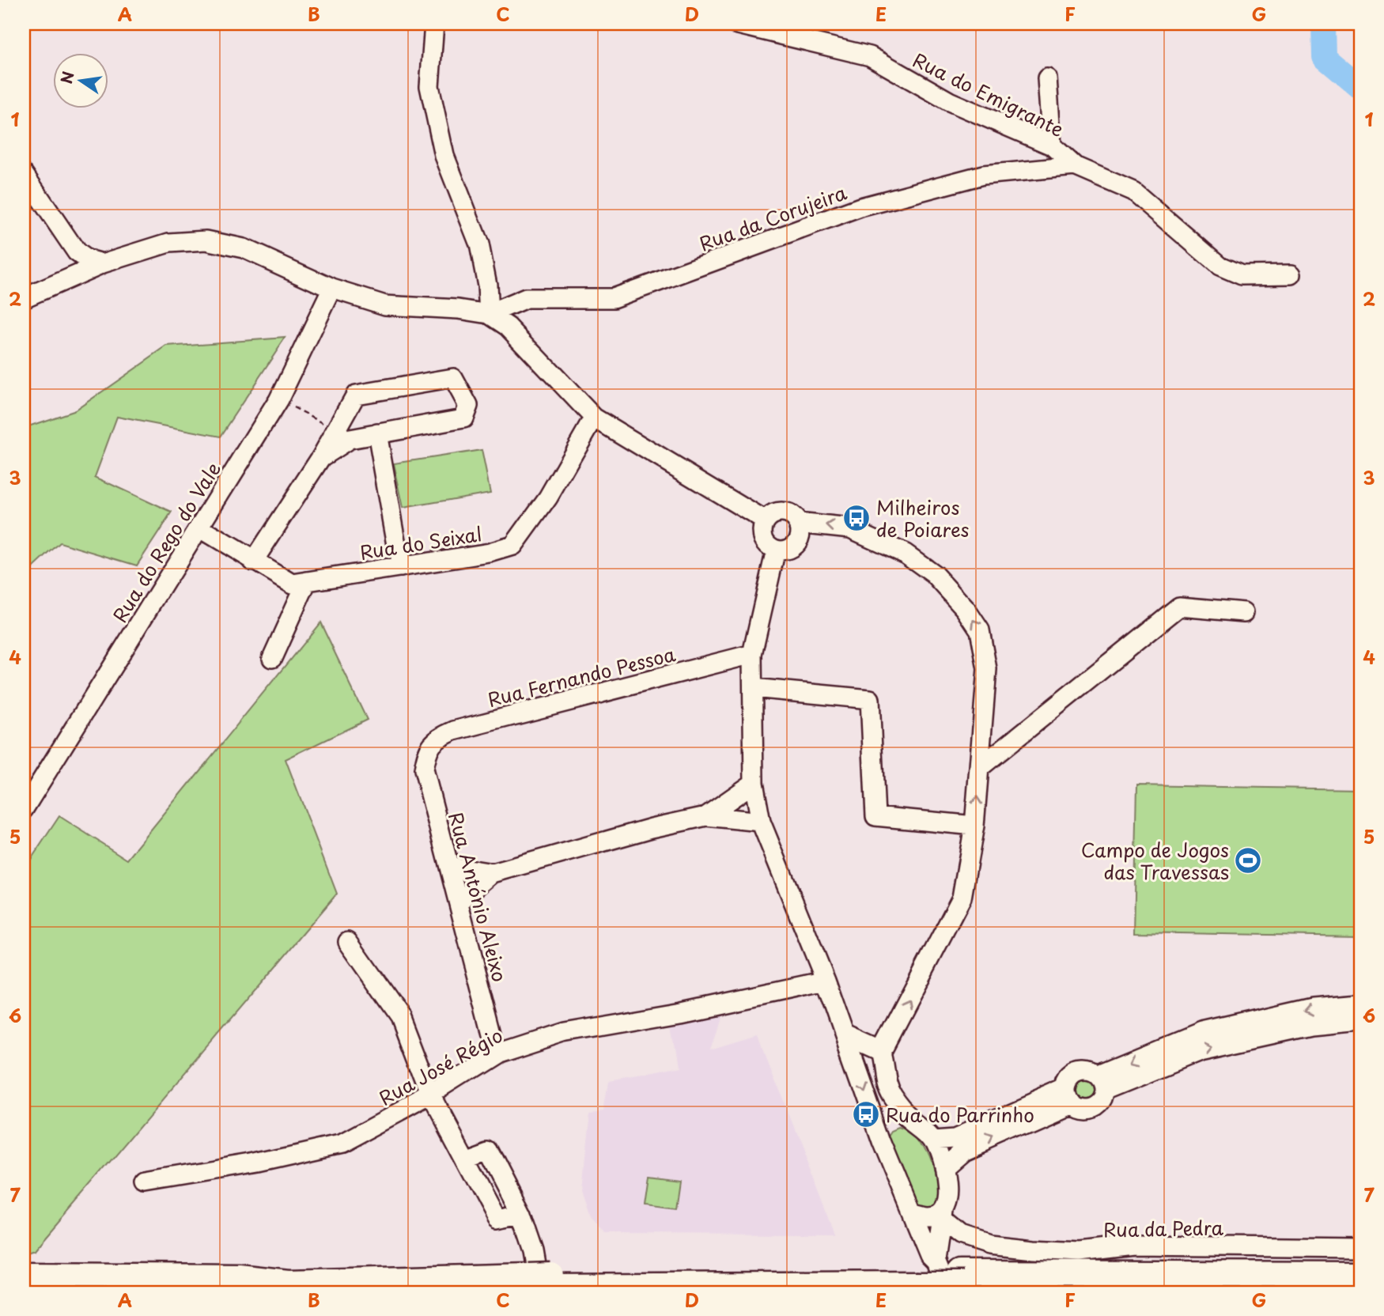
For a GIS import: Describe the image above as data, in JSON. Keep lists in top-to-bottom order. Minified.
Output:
{"streets":{"street":["Rua do Emigrante","Rua da Corujeira","Rua do Rego do Vale","Rua do Seixal","Rua Fernando Pessoa","Rua António Aleixo","Rua José Régio","Rua da Pedra"]},"crossings":[["Rua do Emigrante","Rua da Corujeira"],["Rua do Rego do Vale","Rua do Seixal"],["Rua Fernando Pessoa","Rua António Aleixo"],["Rua António Aleixo","Rua José Régio"]],"places":{"bus stop":["Milheiros de Poiares","Rua do Parrinho"],"sports":["Campo de Jogos das Travessas"]},"north":"left","grid":{"columns":["A","B","C","D","E","F","G"],"rows":["1","2","3","4","5","6","7"]}}
